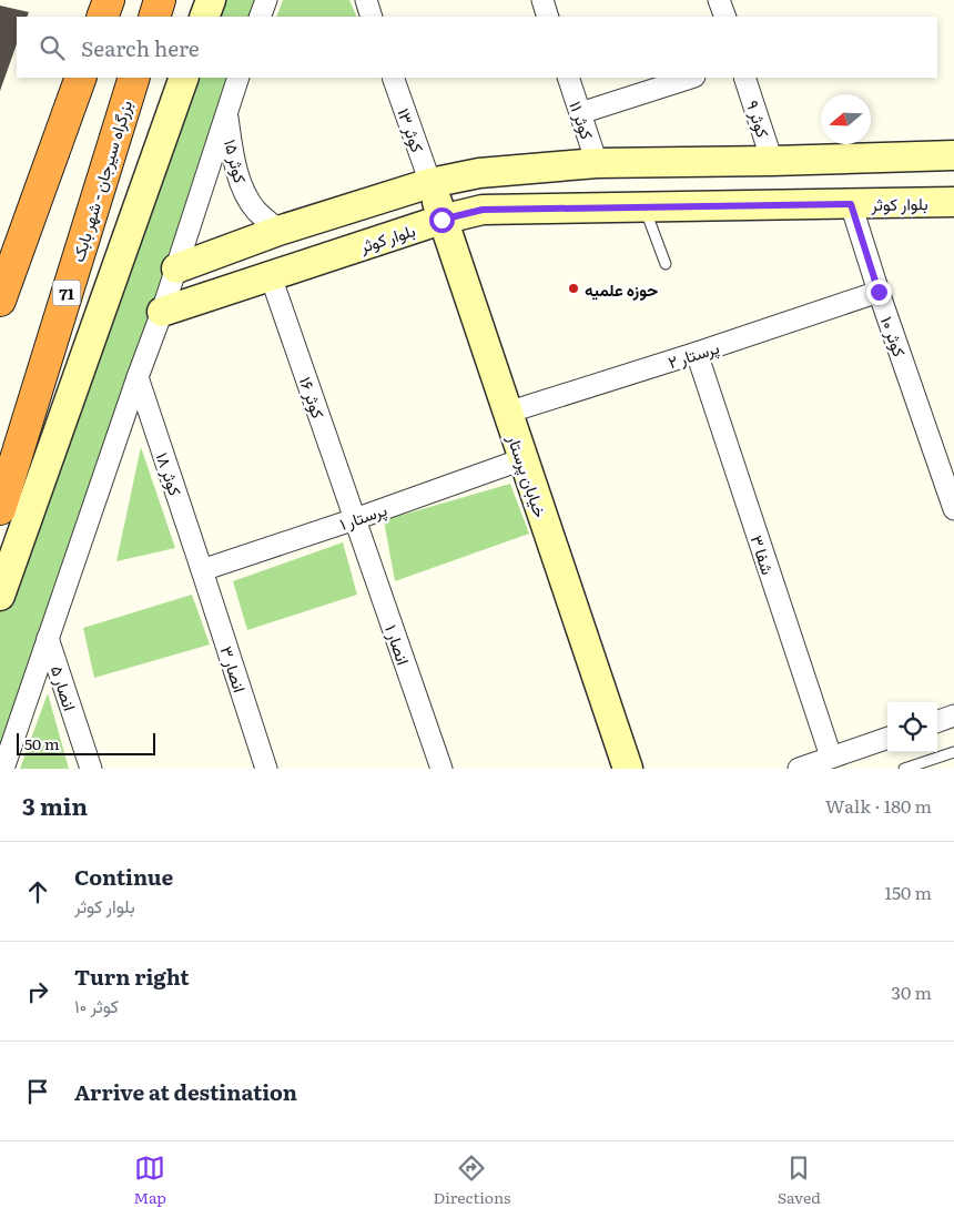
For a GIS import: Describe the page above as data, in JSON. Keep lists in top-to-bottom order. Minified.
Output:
{"streets":{"highway":["بزرگراه سیرجان - شهر بابک","71"],"street":["کوثر ۹","کوثر ۱۱","کوثر ۱۳","کوثر ۱۵","بلوار کوثر","کوثر ۱۰","پرستار ۲","کوثر ۱۶","کوثر ۱۸","خیابان پرستار","پرستار ۱","شفا ۳","انصار ۱","انصار ۳","انصار ۵"]},"crossings":[["کوثر ۱۳","خیابان پرستار"],["بلوار کوثر","کوثر ۱۰"],["بلوار کوثر","کوثر ۱۶"],["بلوار کوثر","خیابان پرستار"],["کوثر ۱۰","پرستار ۲"],["پرستار ۲","خیابان پرستار"],["پرستار ۲","شفا ۳"],["کوثر ۱۶","پرستار ۱"],["کوثر ۱۶","انصار ۱"],["کوثر ۱۸","پرستار ۱"],["کوثر ۱۸","انصار ۳"],["خیابان پرستار","پرستار ۱"],["پرستار ۱","انصار ۱"],["پرستار ۱","انصار ۳"]],"places":["حوزه علمیه"],"scale_bar":"50 m","north":"left","page":{"search":"Search here","scale":"50 m","heading":["3 min","Walk · 180 m"],"list":[["Continue","بلوار کوثر","150 m"],["Turn right","کوثر ۱۰","30 m"],"Arrive at destination"],"nav":["Map","Directions","Saved"]}}
